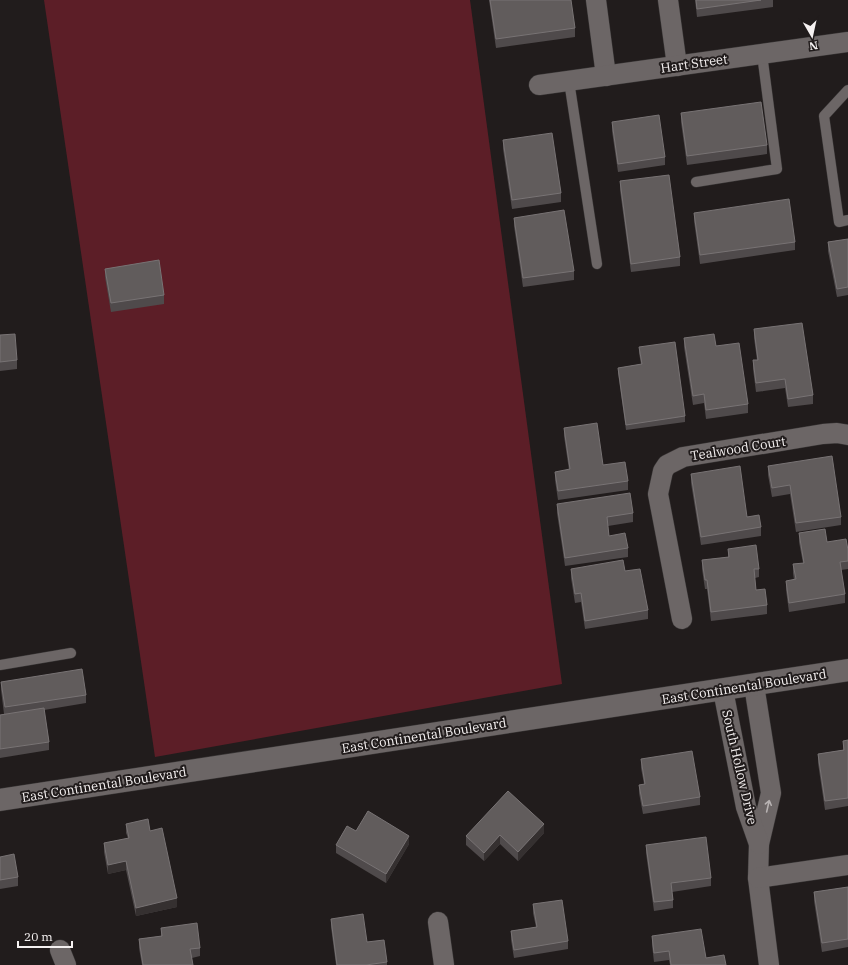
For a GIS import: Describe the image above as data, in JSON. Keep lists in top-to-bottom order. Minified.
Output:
{"streets":{"main road":["East Continental Boulevard"],"street":["Hart Street","Tealwood Court","South Hollow Drive"]},"crossings":[["East Continental Boulevard","South Hollow Drive"]],"scale_bar":"20 m","north":"bottom"}
